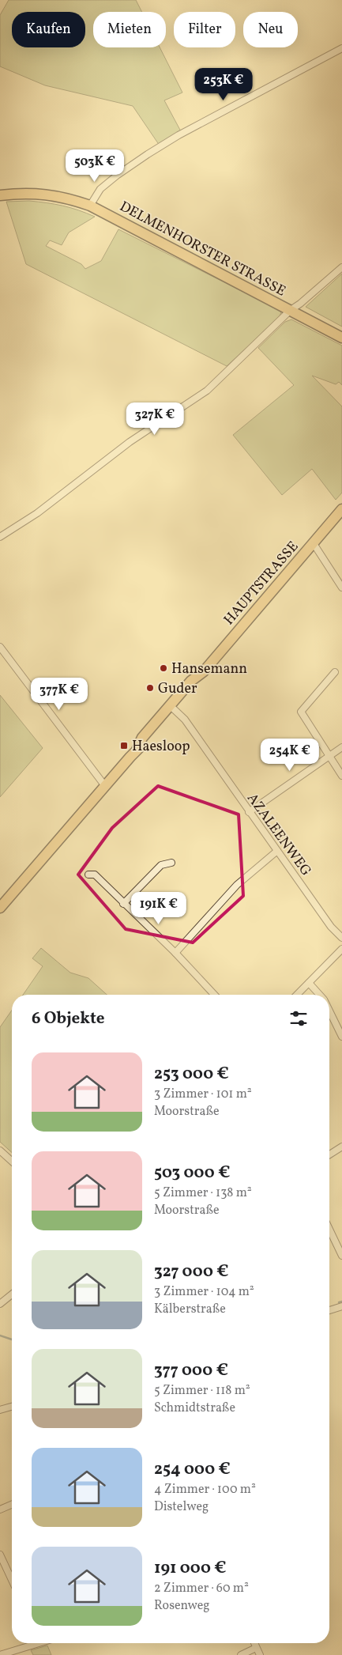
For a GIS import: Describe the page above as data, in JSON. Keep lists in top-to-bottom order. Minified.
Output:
{"streets":{"main road":["DELMENHORSTER STRASSE","HAUPTSTRASSE"],"street":["AZALEENWEG"]},"crossings":[["HAUPTSTRASSE","AZALEENWEG"]],"places":{"other":["Hansemann","Guder"],"transit":["Haesloop"]},"page":{"chip":["Kaufen","Mieten","Filter","Neu"],"price":["253K €","503K €","327K €","377K €","254K €","191K €"],"heading":"6 Objekte","list":[{"name":"253 000 €","note":"3 Zimmer · 101 m² · Moorstraße"},{"name":"503 000 €","note":"5 Zimmer · 138 m² · Moorstraße"},{"name":"327 000 €","note":"3 Zimmer · 104 m² · Kälberstraße"},{"name":"377 000 €","note":"5 Zimmer · 118 m² · Schmidtstraße"},{"name":"254 000 €","note":"4 Zimmer · 100 m² · Distelweg"},{"name":"191 000 €","note":"2 Zimmer · 60 m² · Rosenweg"}]}}
